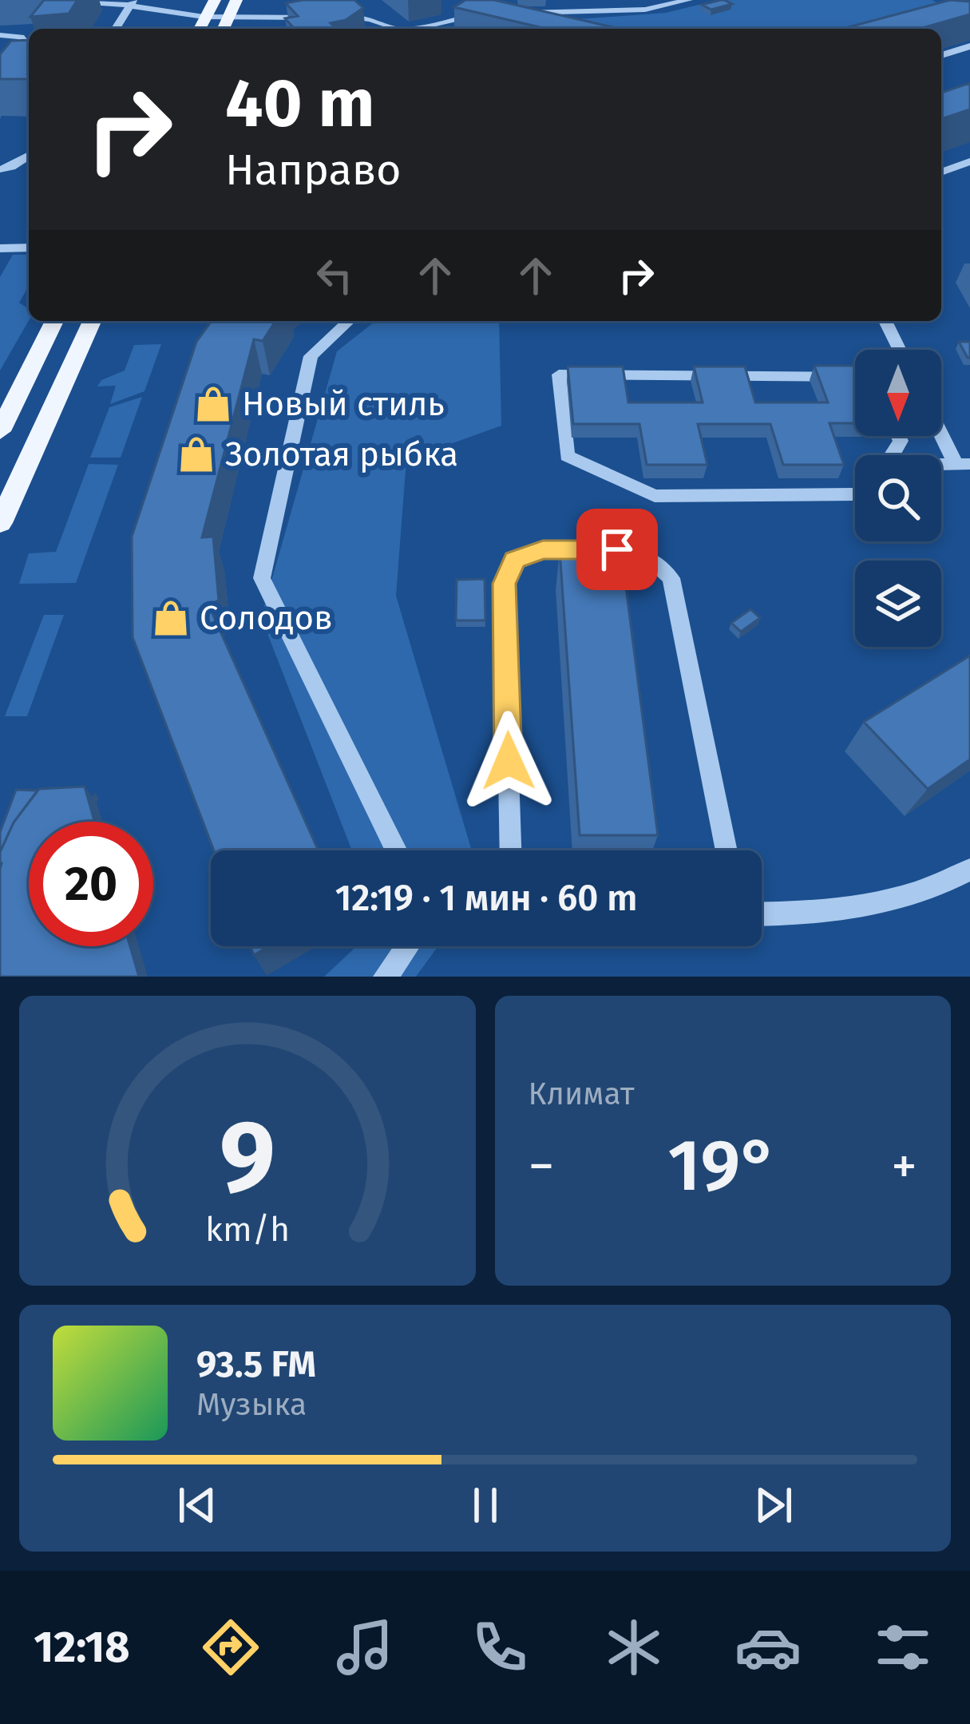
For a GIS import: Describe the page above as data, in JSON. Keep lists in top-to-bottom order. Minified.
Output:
{"places":{"shop":["Новый стиль","Золотая рыбка","Солодов"]},"north":"bottom","page":{"turn":["40 m","Направо"],"limit":"20","trip":"12:19 · 1 мин · 60 m","tile":"Климат","heat":["−","19°","+"],"song":["93.5 FM","Музыка"],"tabs":"12:18","gauge":["9","km/h"]}}
